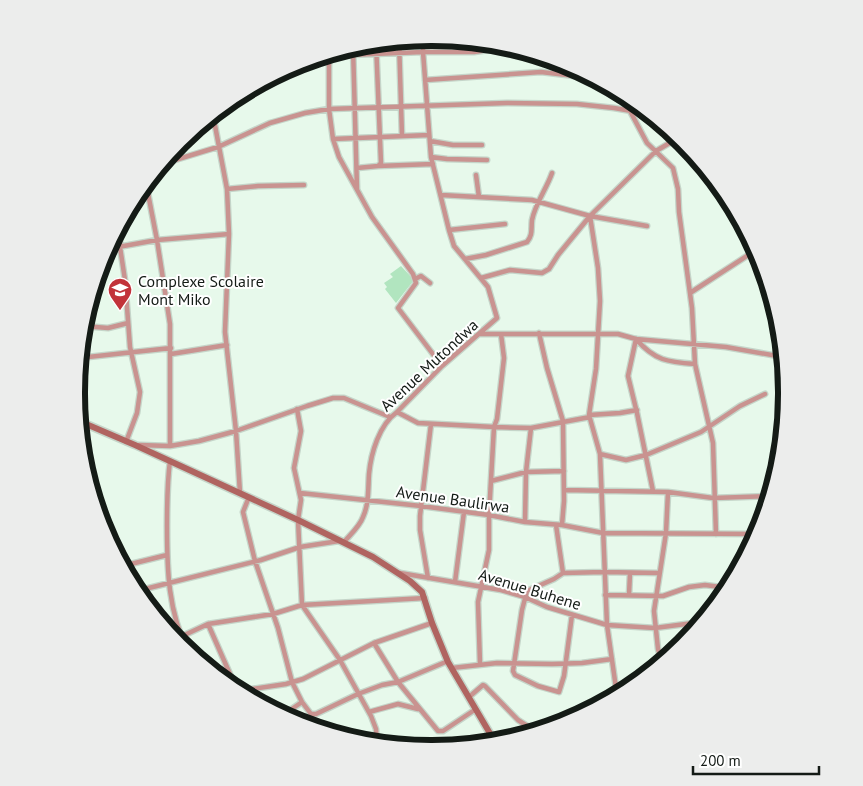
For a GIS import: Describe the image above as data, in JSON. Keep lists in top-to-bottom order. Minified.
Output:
{"streets":{"street":["Avenue Mutondwa","Avenue Baulirwa","Avenue Buhene"]},"crossings":[["Avenue Mutondwa","Avenue Baulirwa"]],"places":{"school or university":["Complexe Scolaire Mont Miko"]},"scale_bar":"200 m"}
